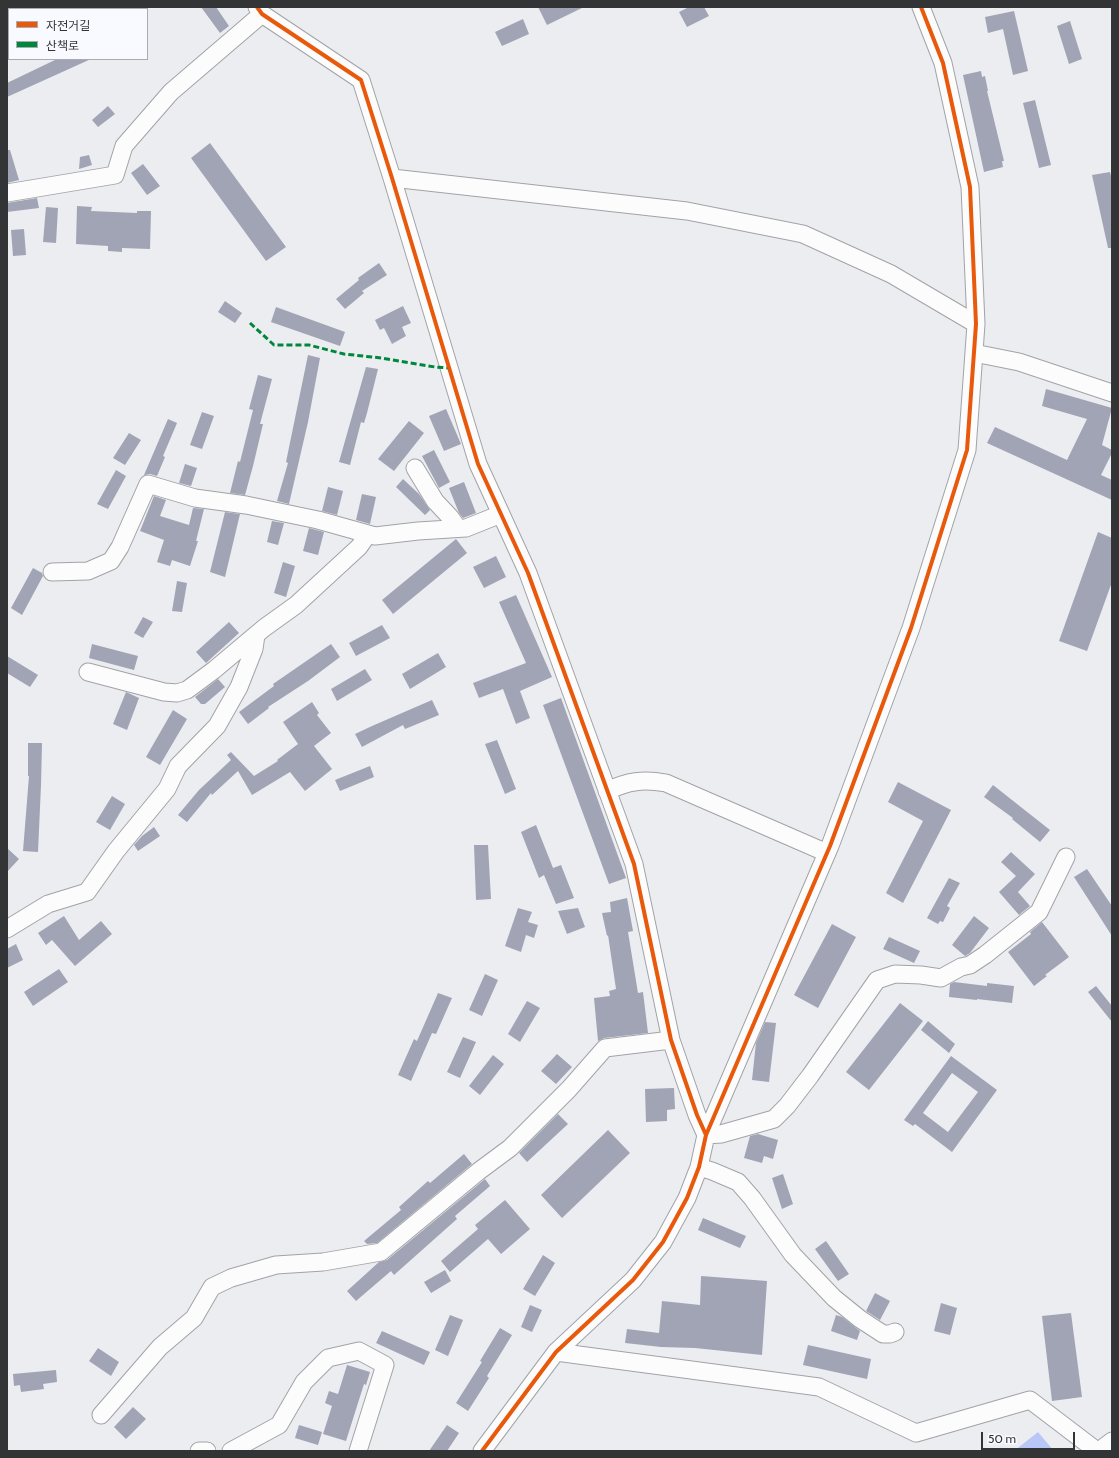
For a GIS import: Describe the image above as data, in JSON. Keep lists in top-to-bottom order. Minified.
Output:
{"legend":["자전거길","산책로"],"scale_bar":"50 m"}
